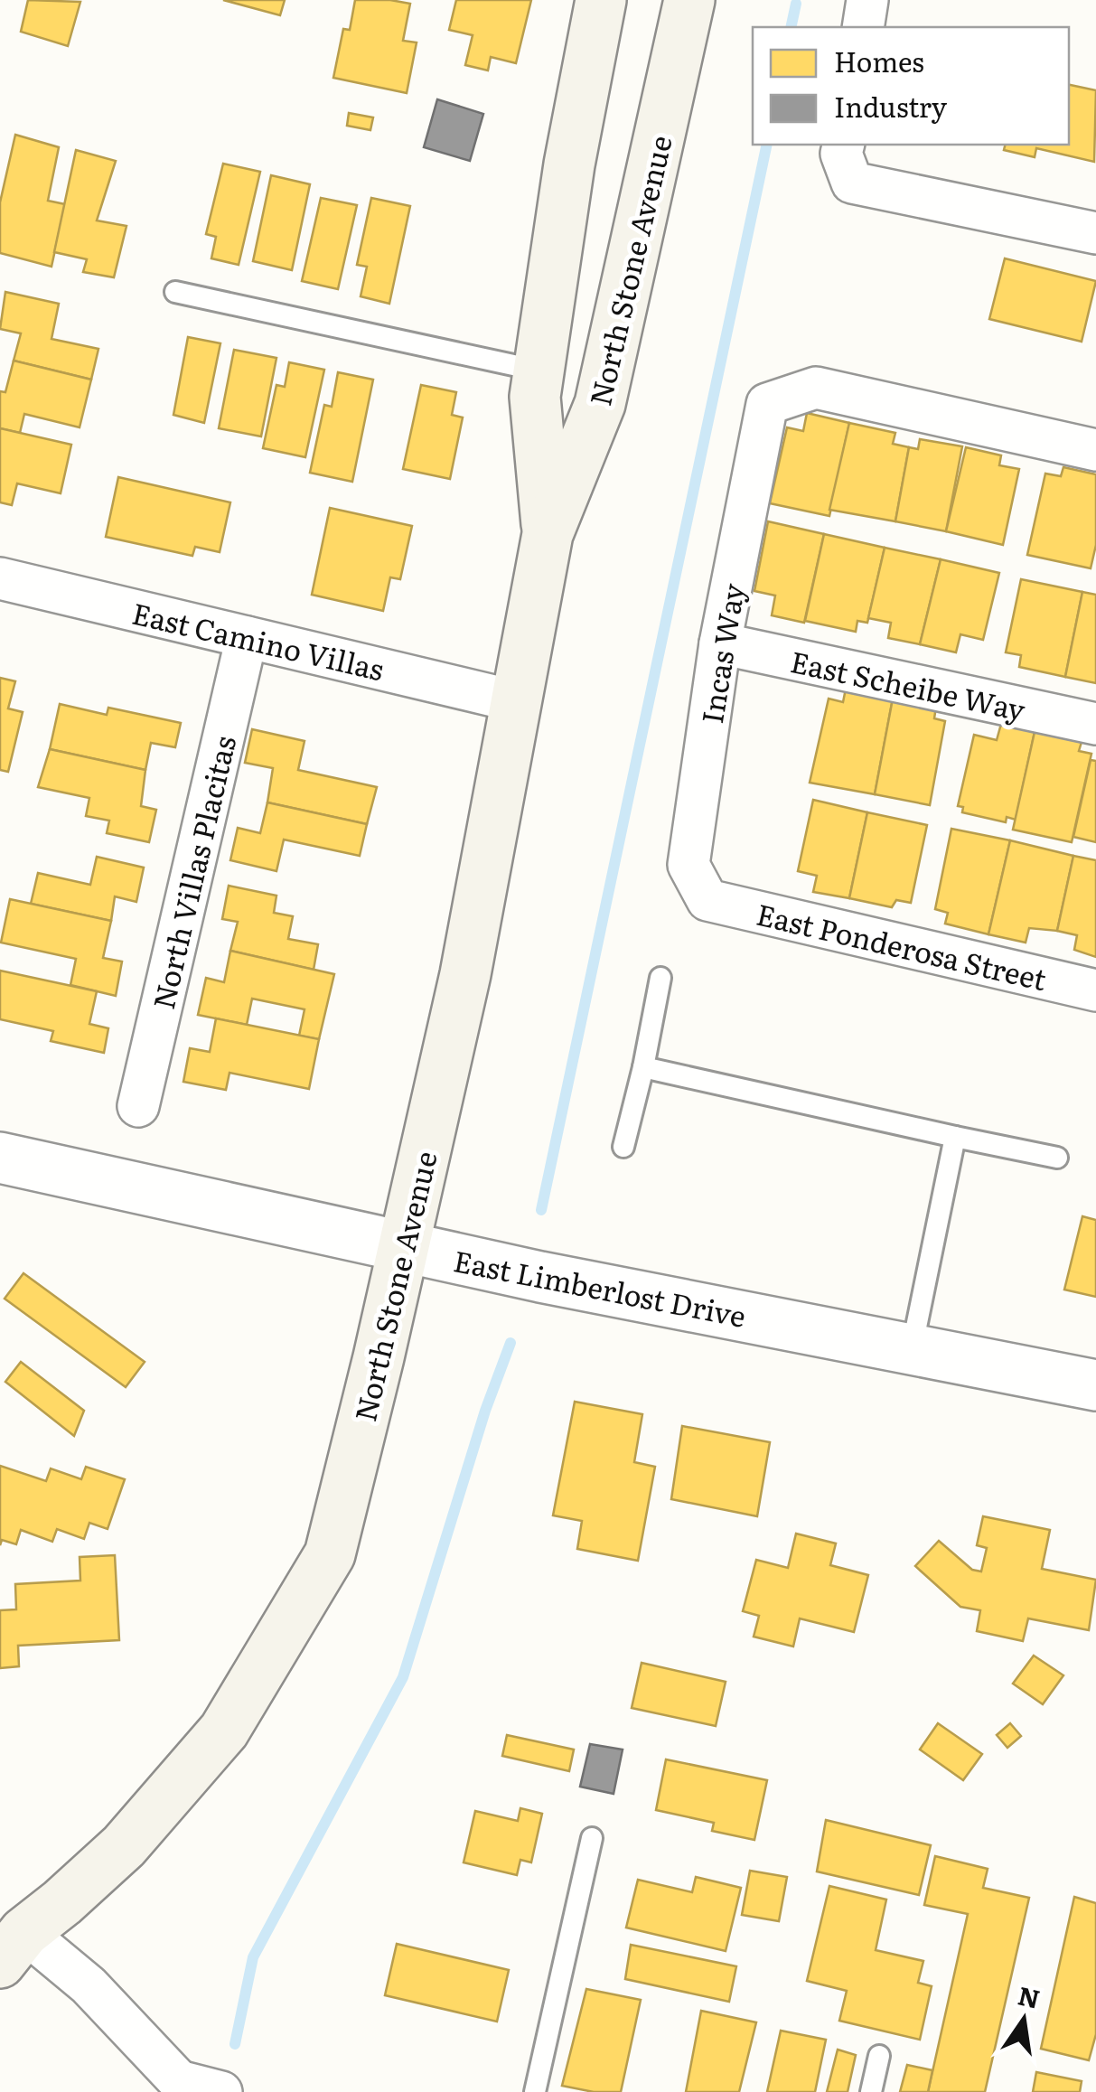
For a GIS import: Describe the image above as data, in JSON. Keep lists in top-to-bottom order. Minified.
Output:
{"streets":{"main road":["North Stone Avenue"],"street":["East Camino Villas","Incas Way","East Scheibe Way","North Villas Placitas","East Ponderosa Street","East Limberlost Drive"]},"crossings":[["North Stone Avenue","East Camino Villas"],["North Stone Avenue","East Limberlost Drive"],["East Camino Villas","North Villas Placitas"],["Incas Way","East Scheibe Way"],["Incas Way","East Ponderosa Street"]],"legend":["Homes","Industry"],"north":"top"}
